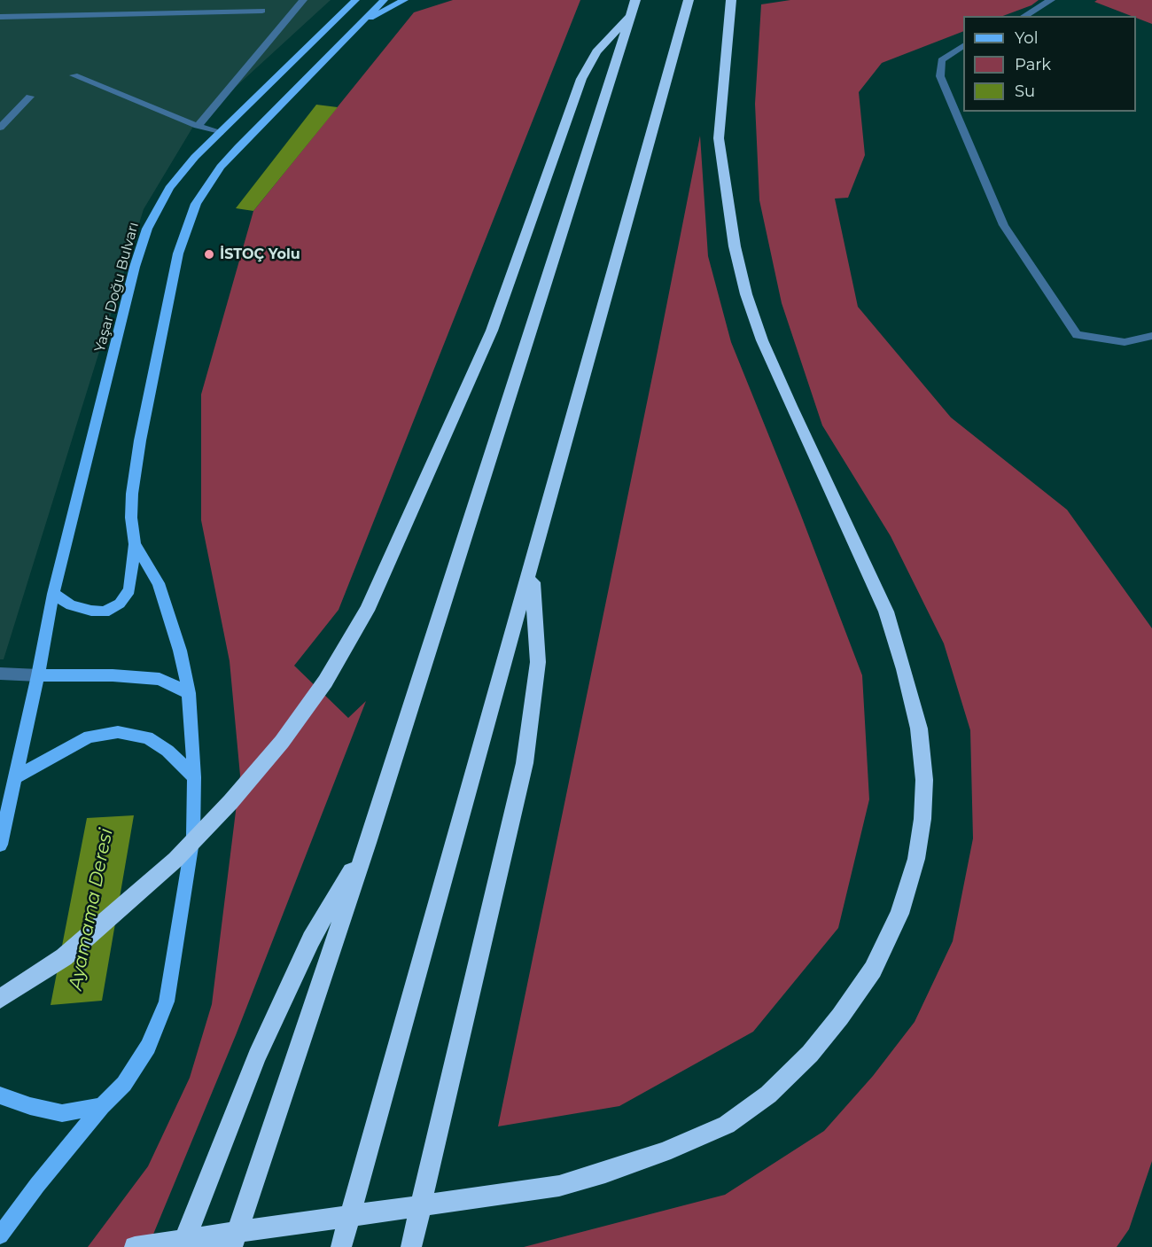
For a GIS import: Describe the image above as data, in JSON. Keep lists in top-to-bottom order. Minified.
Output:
{"streets":{"main road":["Yaşar Doğu Bulvarı"]},"water":["Ayamama Deresi"],"places":["İSTOÇ Yolu"],"legend":["Yol","Park","Su"]}
